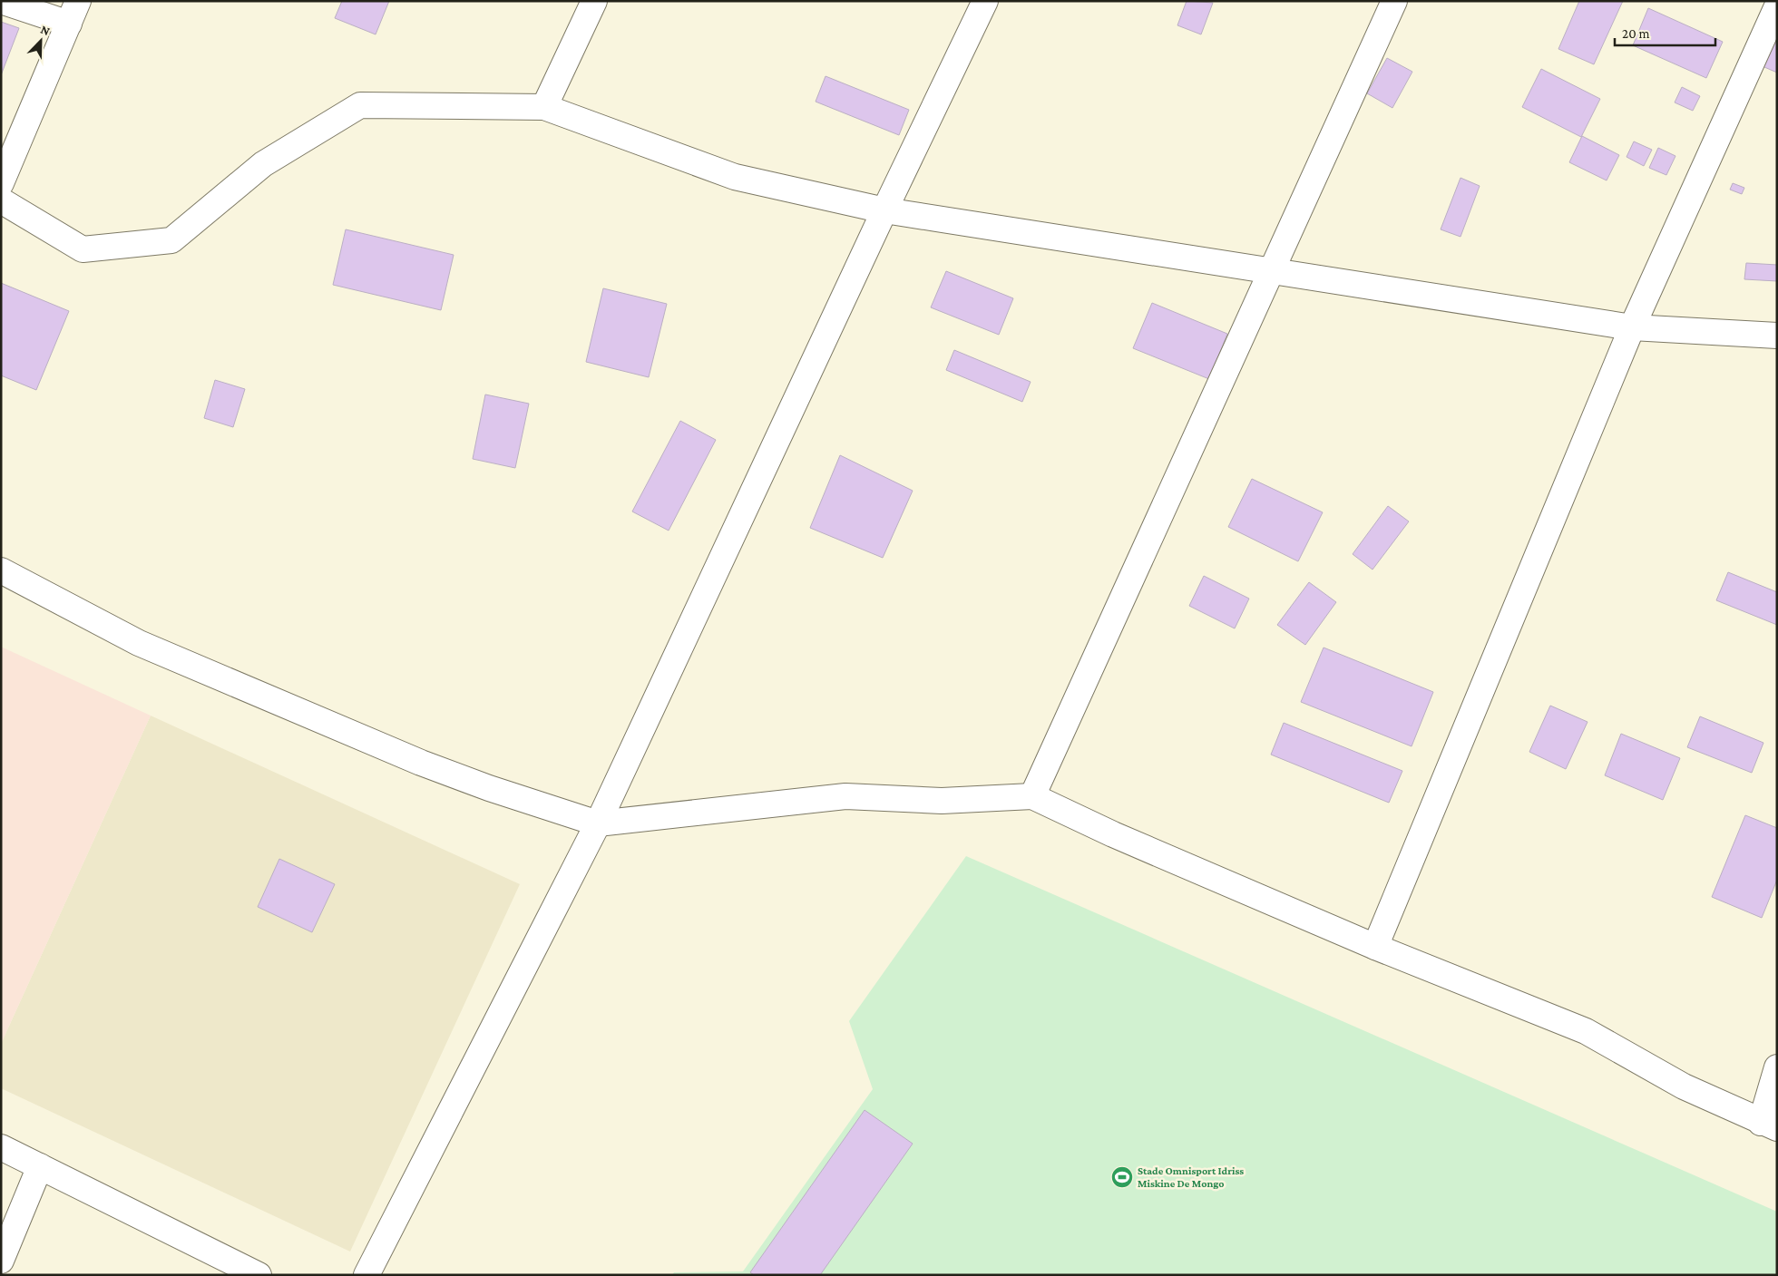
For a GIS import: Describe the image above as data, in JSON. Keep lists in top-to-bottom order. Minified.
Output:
{"places":{"sports":["Stade Omnisport Idriss Miskine De Mongo"]},"scale_bar":"20 m","north":"top right"}
